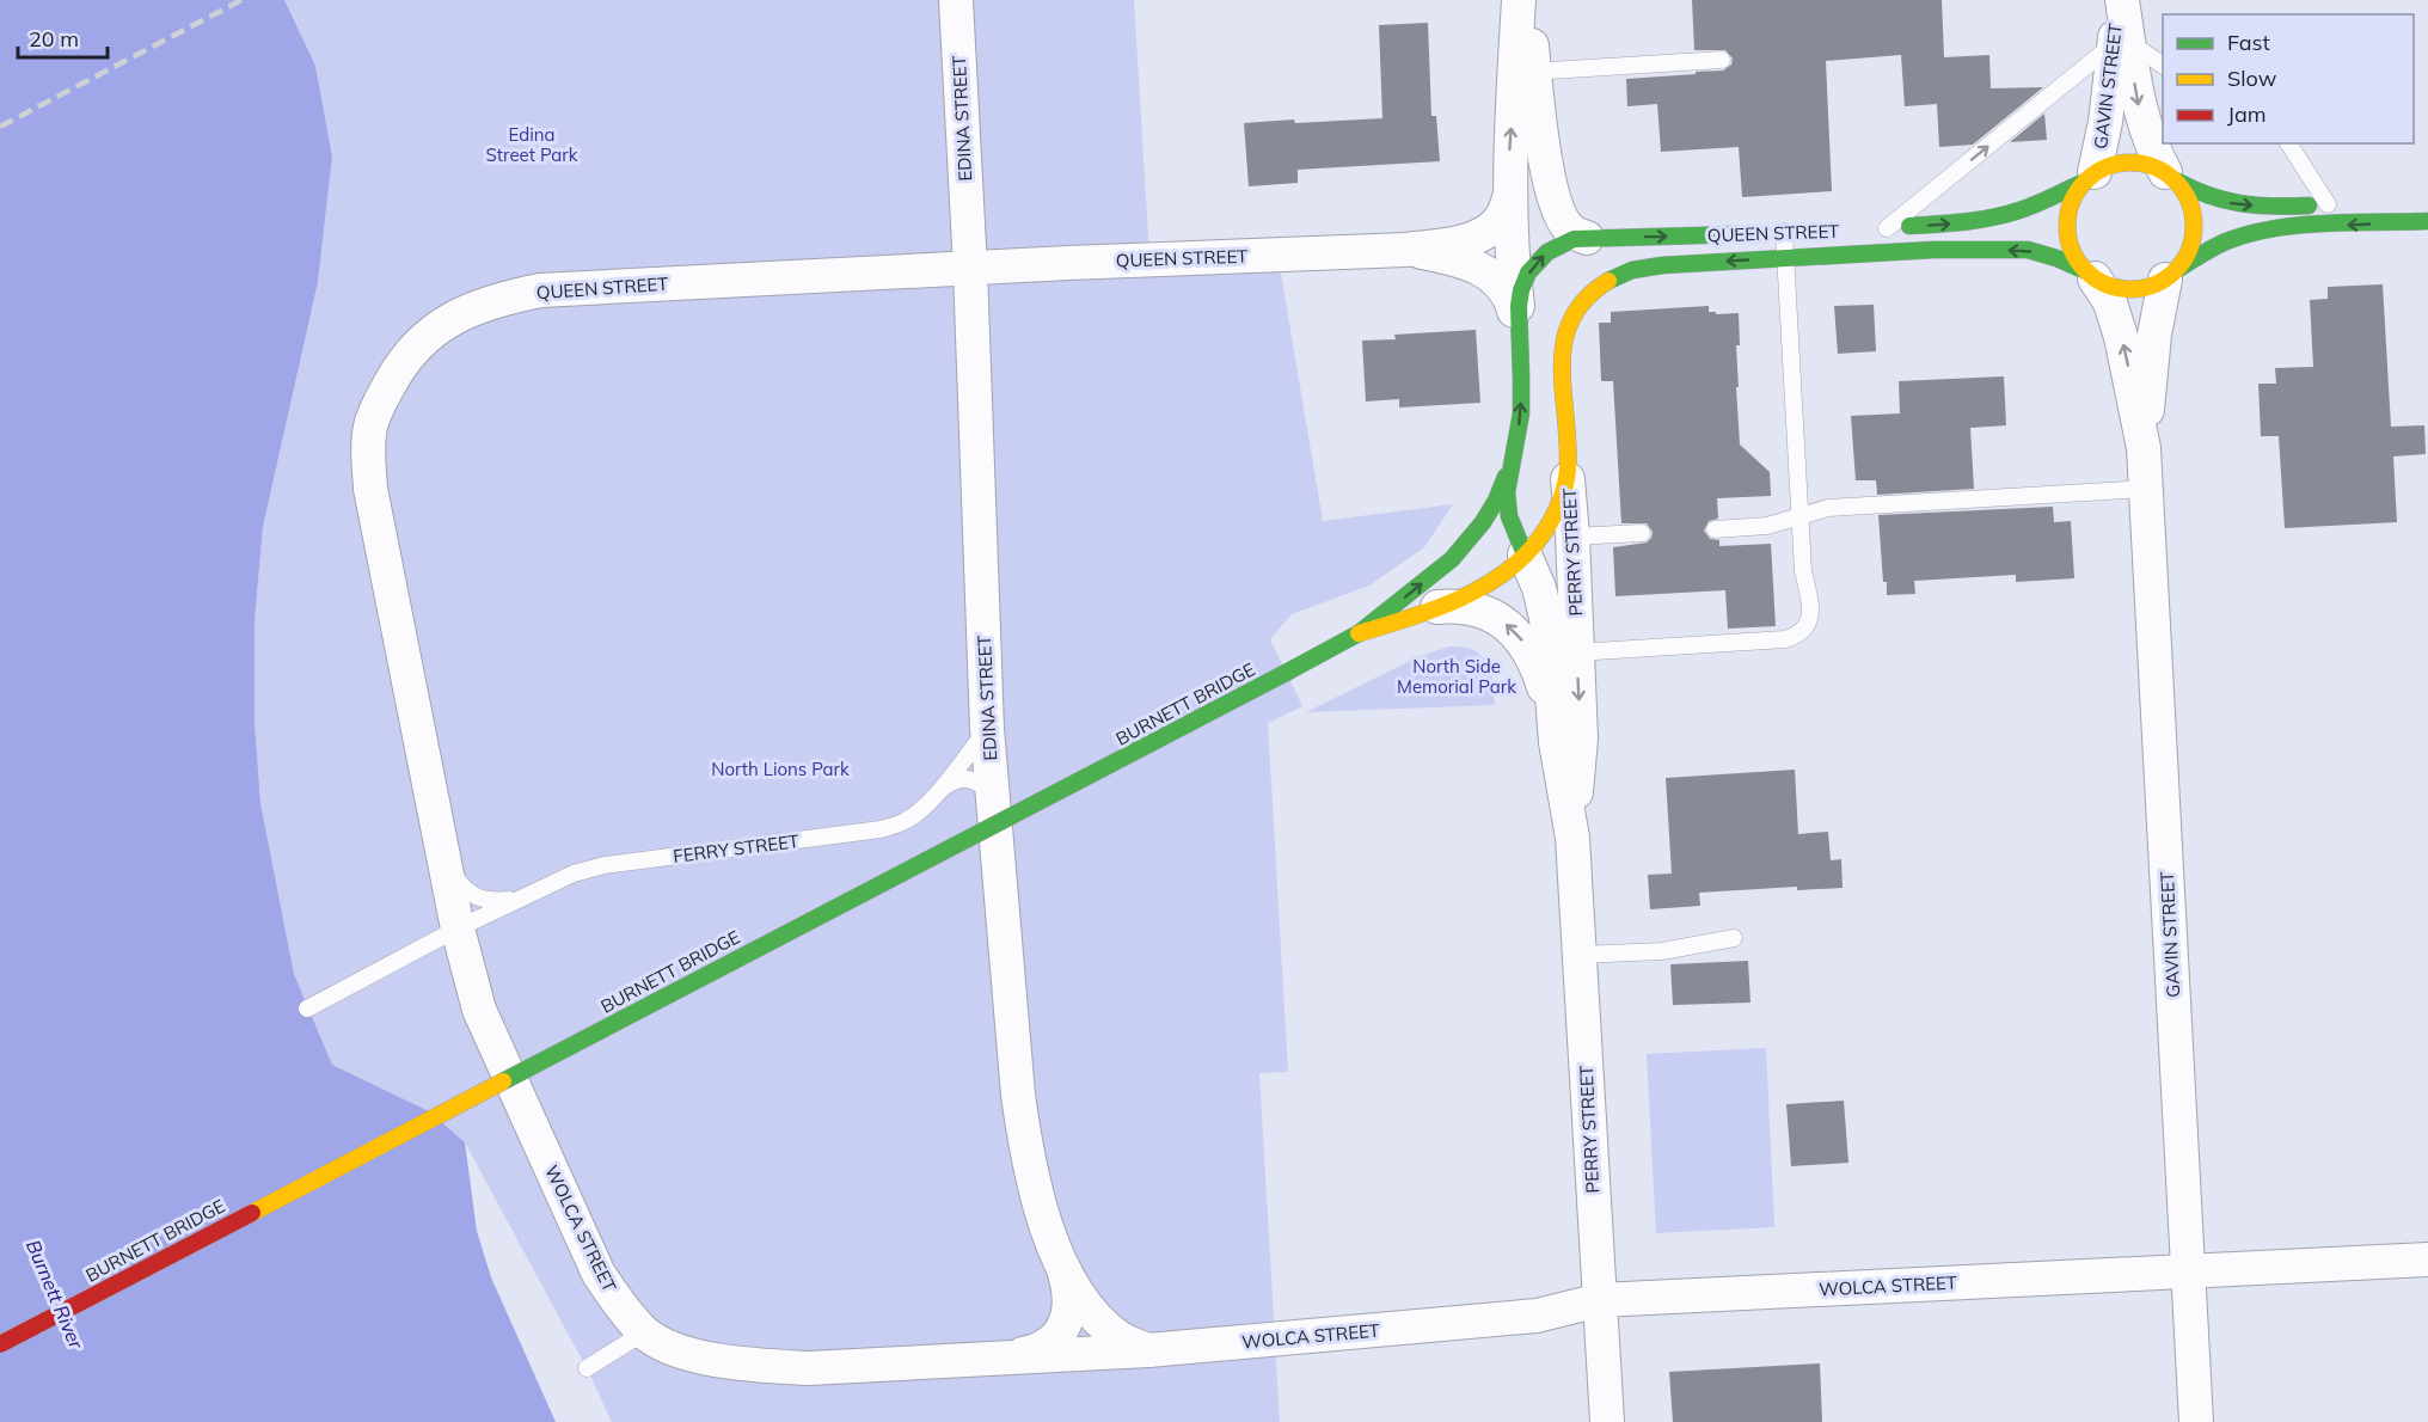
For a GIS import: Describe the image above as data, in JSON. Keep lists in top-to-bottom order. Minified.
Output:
{"streets":{"main road":["QUEEN STREET","PERRY STREET","BURNETT BRIDGE"],"street":["GAVIN STREET","EDINA STREET","WOLCA STREET"],"lane":["FERRY STREET"]},"crossings":[["GAVIN STREET","QUEEN STREET"],["GAVIN STREET","WOLCA STREET"],["EDINA STREET","QUEEN STREET"],["EDINA STREET","FERRY STREET"],["EDINA STREET","WOLCA STREET"],["QUEEN STREET","PERRY STREET"],["QUEEN STREET","FERRY STREET"],["QUEEN STREET","WOLCA STREET"],["PERRY STREET","BURNETT BRIDGE"],["PERRY STREET","WOLCA STREET"],["FERRY STREET","WOLCA STREET"]],"water":["Burnett River"],"parks":["Edina Street Park","North Side Memorial Park","North Lions Park"],"legend":["Fast","Slow","Jam"],"scale_bar":"20 m"}
